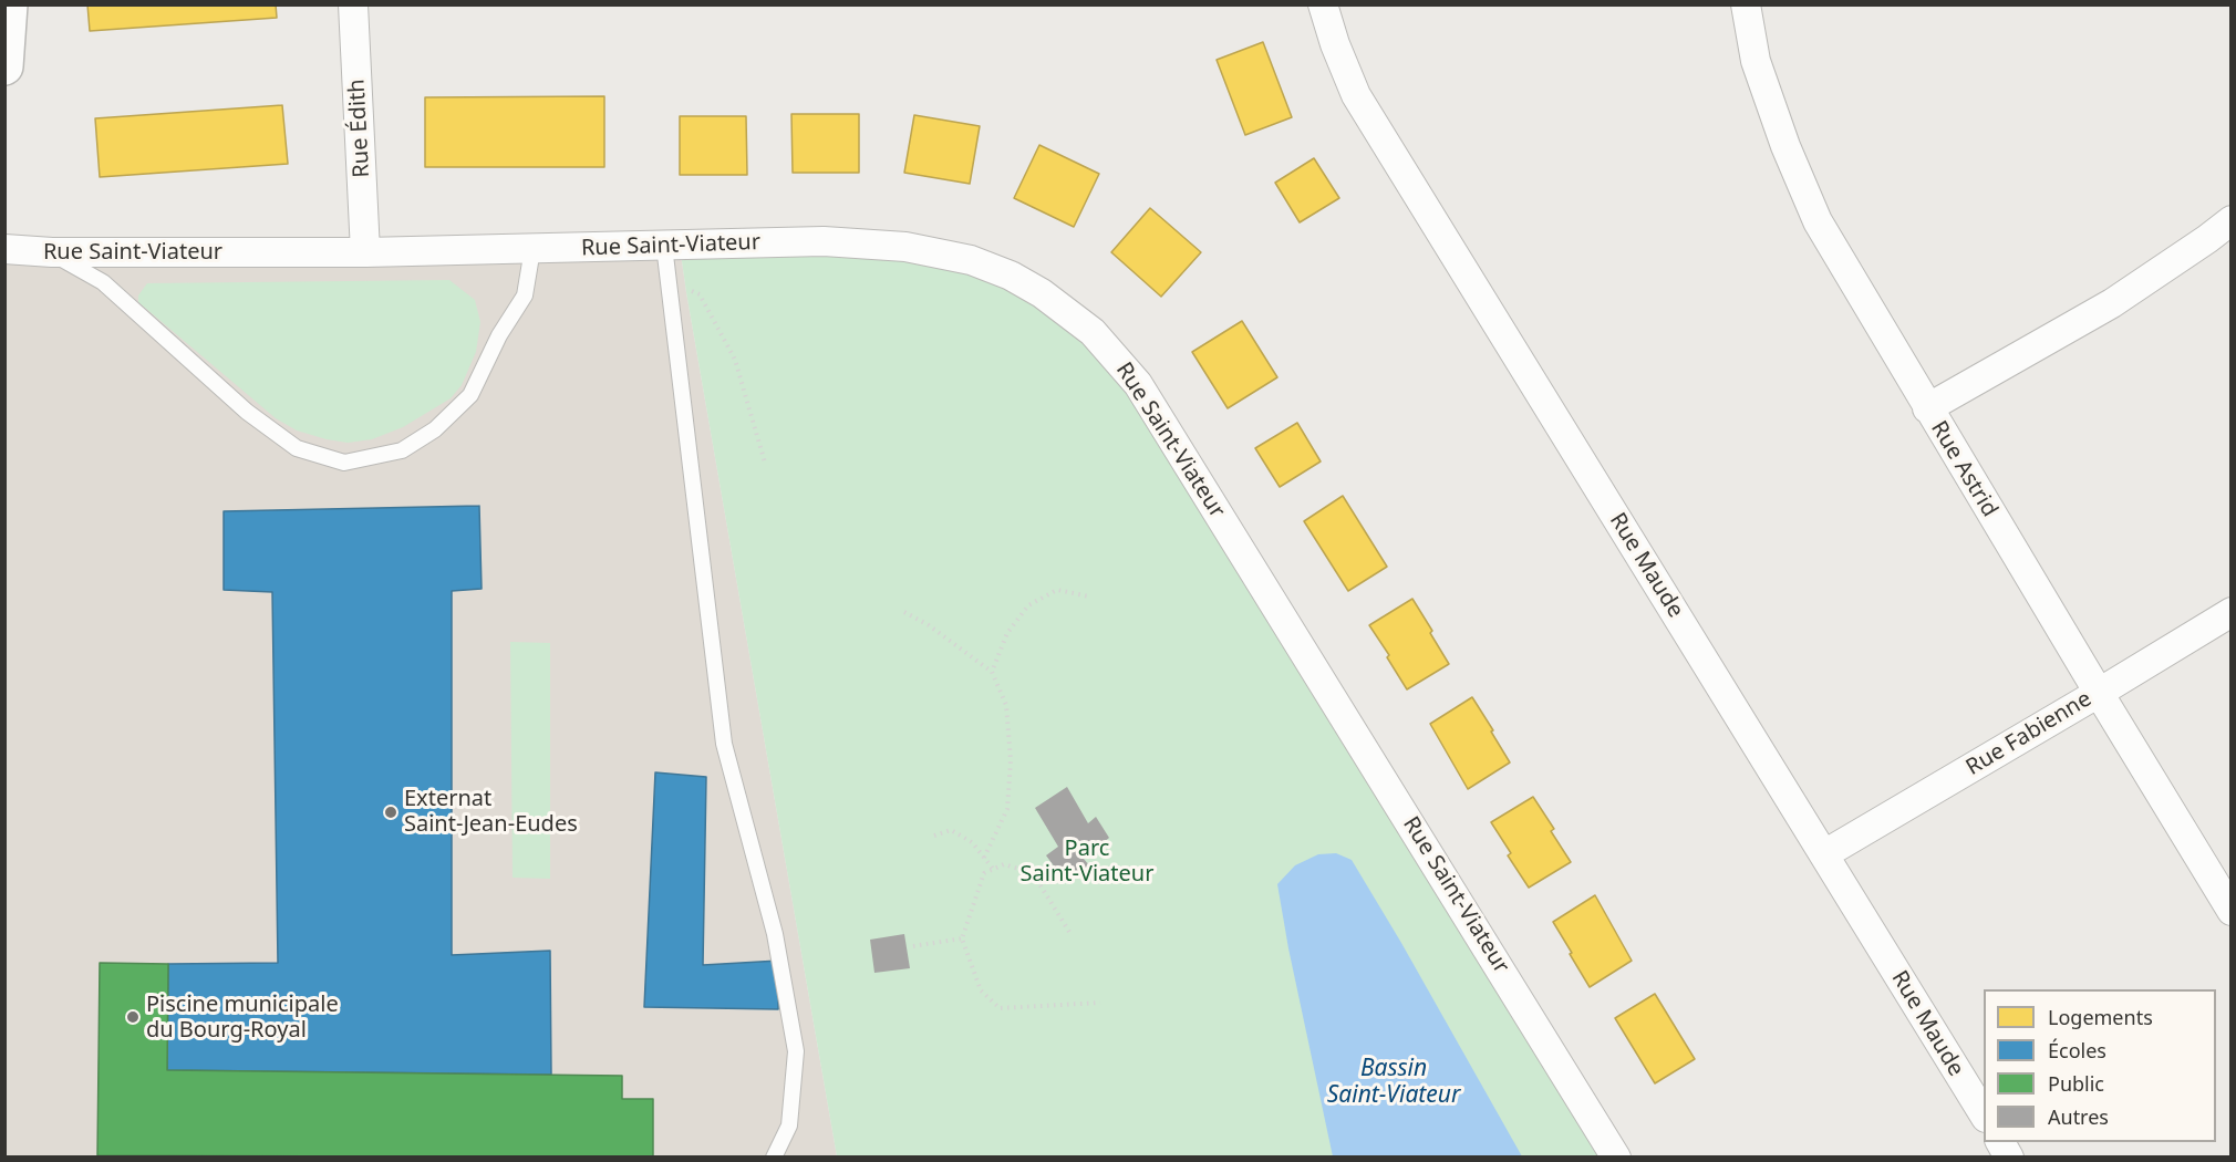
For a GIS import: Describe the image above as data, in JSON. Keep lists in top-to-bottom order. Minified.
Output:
{"streets":{"street":["Rue Édith","Rue Saint-Viateur","Rue Astrid","Rue Maude","Rue Fabienne"]},"crossings":[["Rue Édith","Rue Saint-Viateur"],["Rue Astrid","Rue Fabienne"],["Rue Maude","Rue Fabienne"]],"water":["Bassin Saint-Viateur"],"parks":["Parc Saint-Viateur"],"places":["Externat Saint-Jean-Eudes","Piscine municipale du Bourg-Royal"],"legend":["Logements","Écoles","Public","Autres"]}
